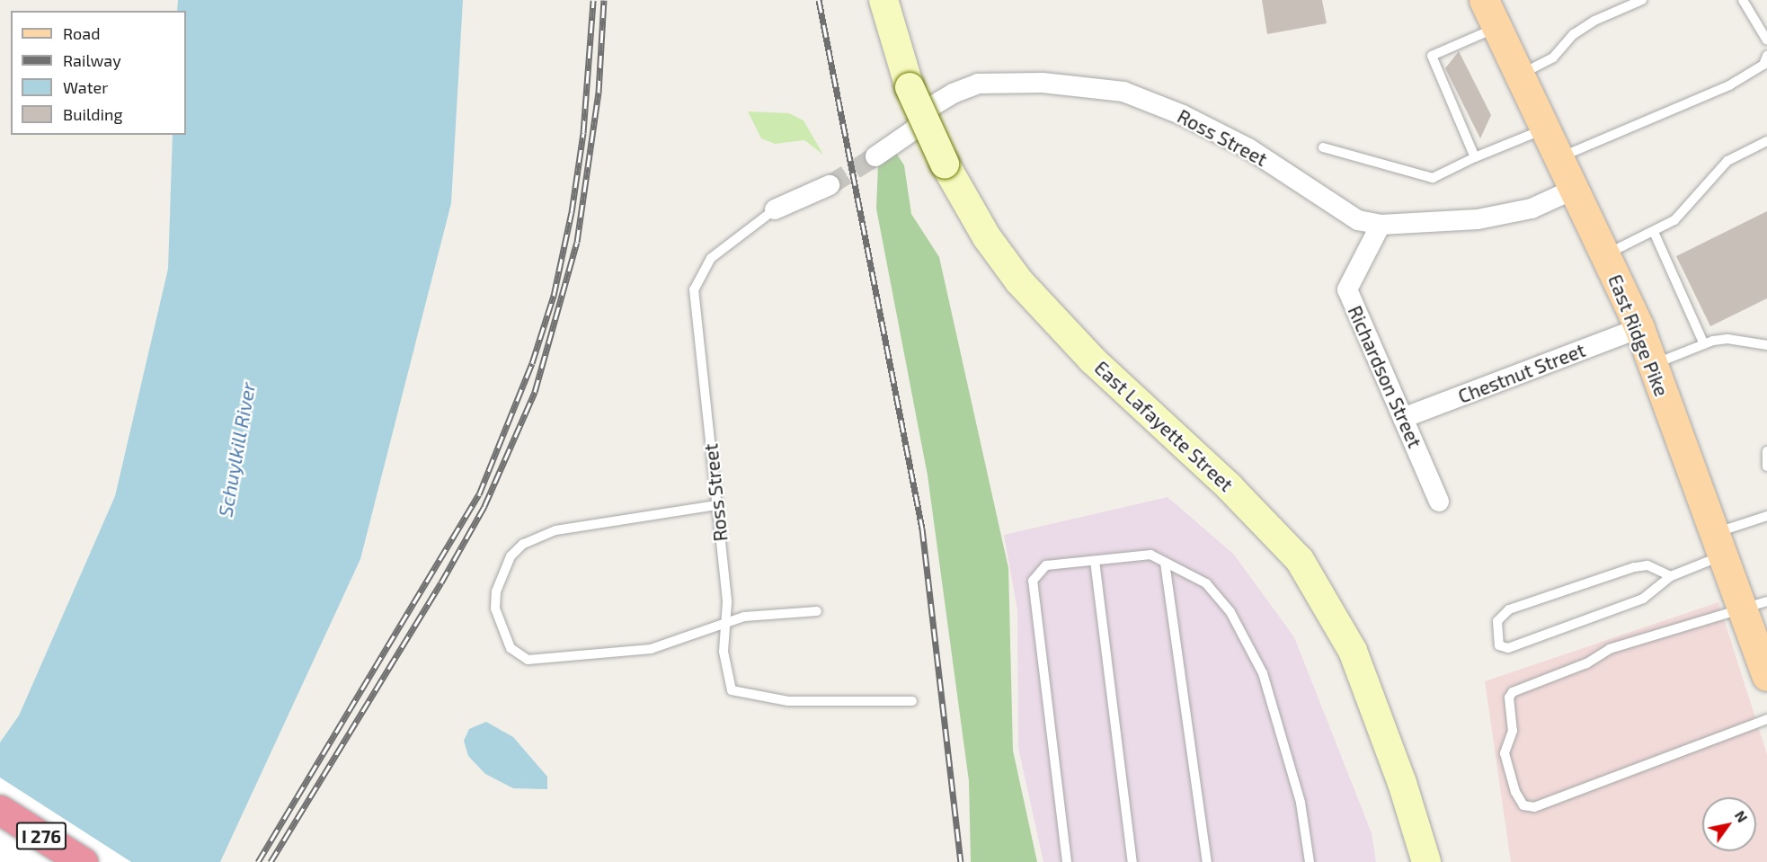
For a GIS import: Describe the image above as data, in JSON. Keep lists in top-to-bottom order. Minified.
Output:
{"streets":{"highway":["I 276"],"main road":["East Ridge Pike"],"street":["Ross Street","Chestnut Street","Richardson Street","East Lafayette Street"]},"crossings":[["Ross Street","East Ridge Pike"],["Ross Street","Richardson Street"],["East Ridge Pike","Chestnut Street"],["Chestnut Street","Richardson Street"]],"water":["Schuylkill River"],"legend":["Road","Railway","Water","Building"],"north":"top right"}
